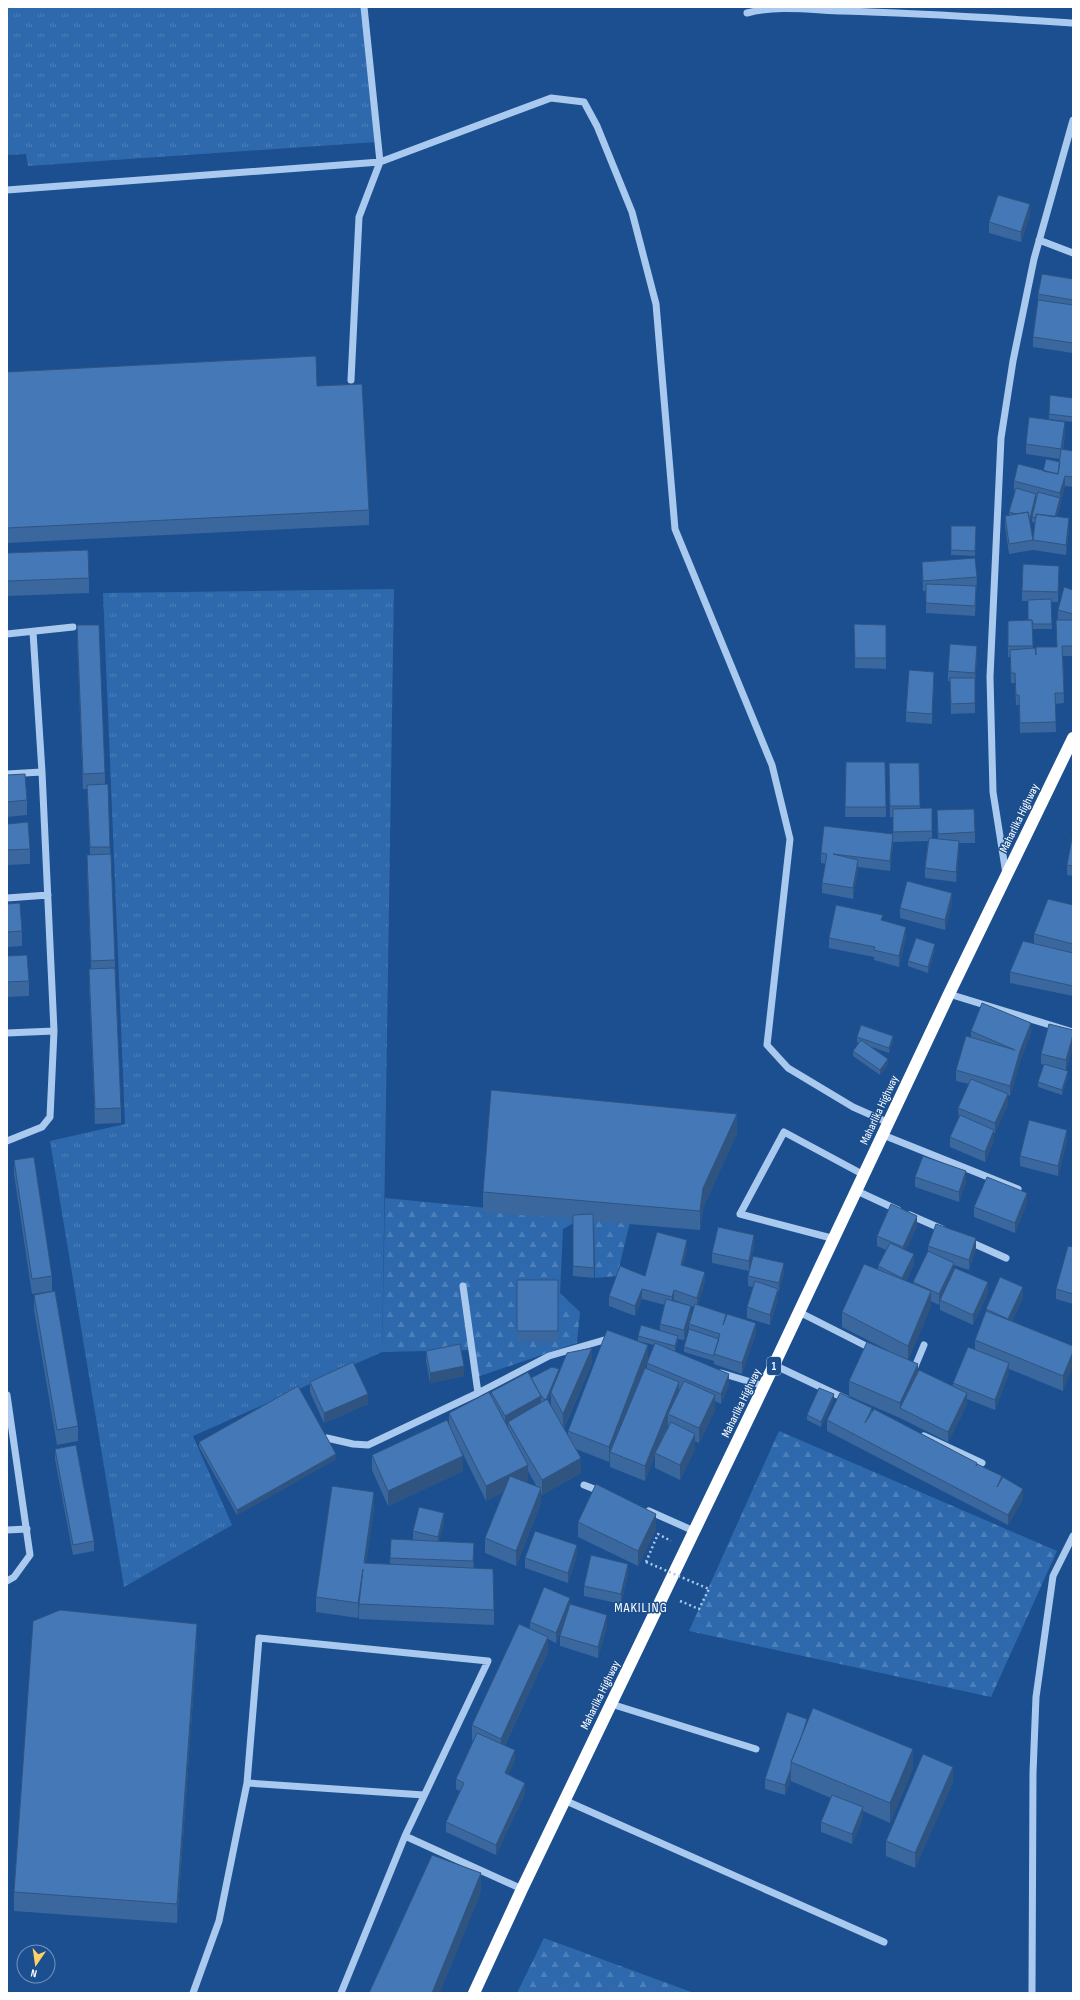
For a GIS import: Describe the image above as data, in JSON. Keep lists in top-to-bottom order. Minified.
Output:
{"streets":{"highway":["Maharlika Highway","1"]},"districts":["MAKILING"],"north":"bottom"}
